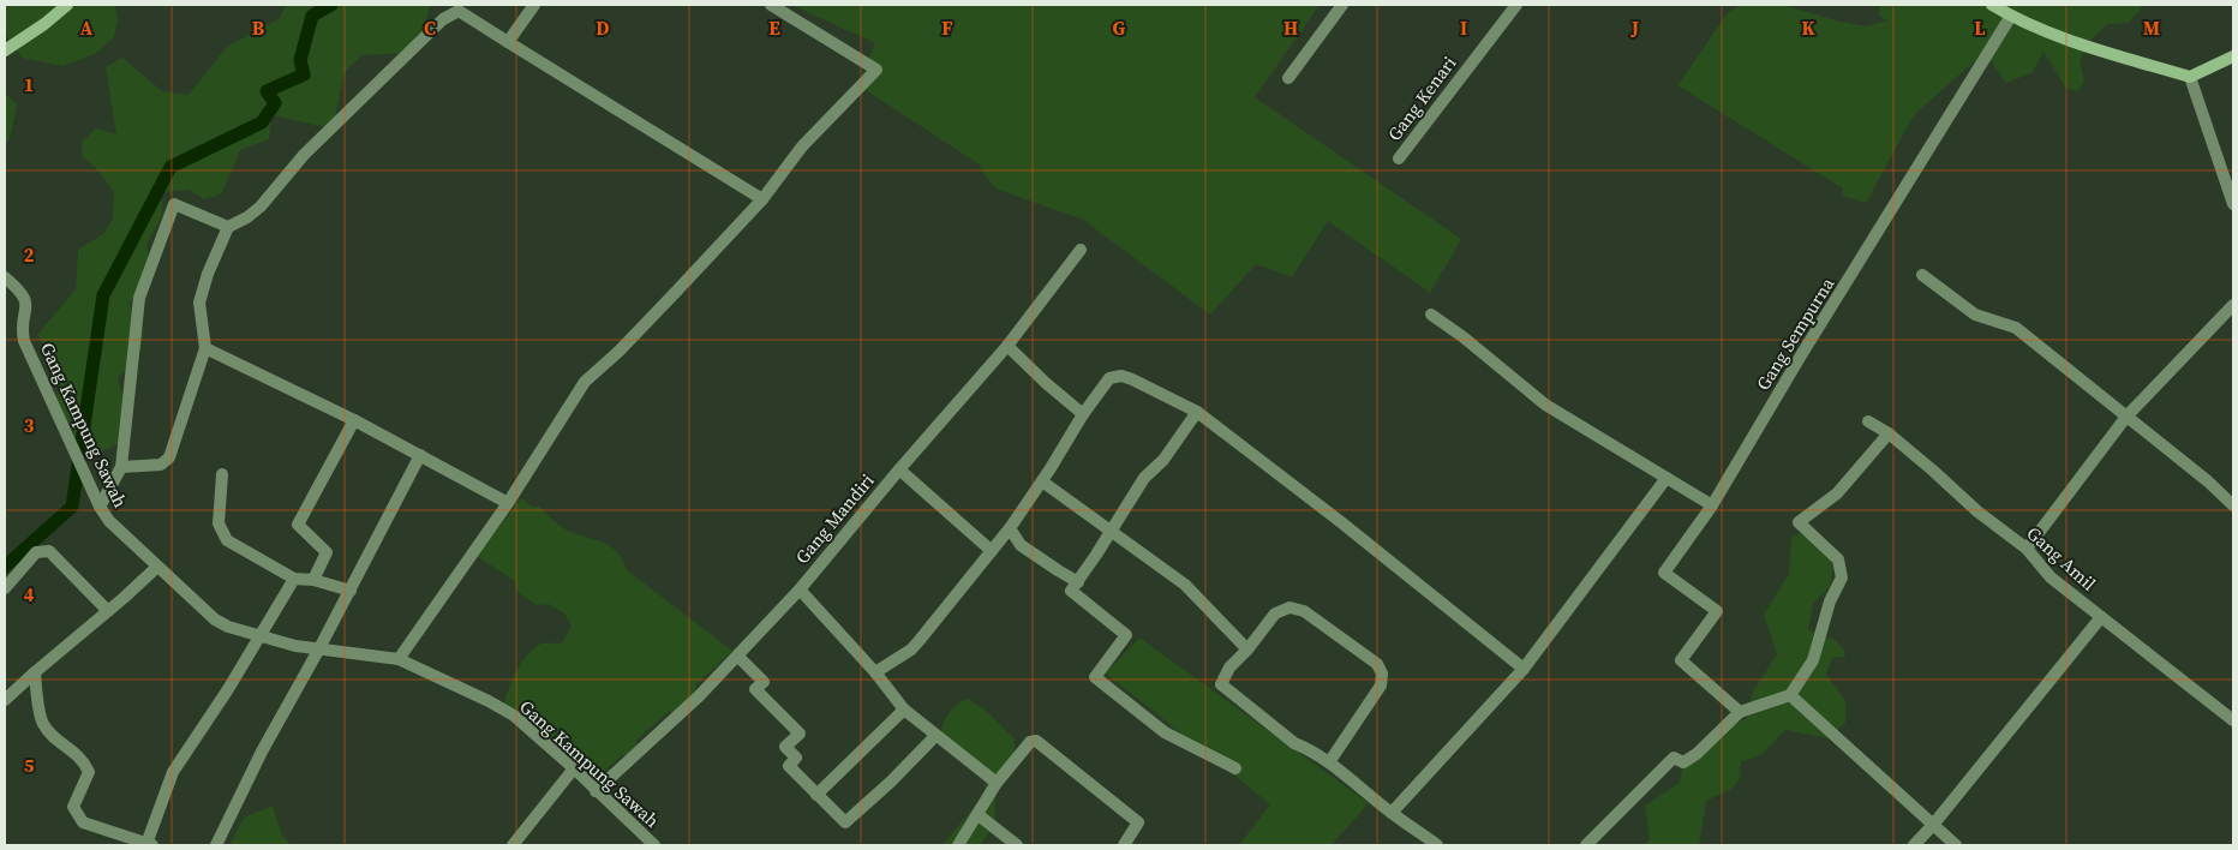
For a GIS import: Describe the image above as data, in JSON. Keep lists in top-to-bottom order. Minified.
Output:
{"streets":{"street":["Gang Kenari","Gang Sempurna","Gang Kampung Sawah","Gang Mandiri","Gang Amil"]},"crossings":[["Gang Kampung Sawah","Gang Mandiri"]],"grid":{"columns":["A","B","C","D","E","F","G","H","I","J","K","L","M"],"rows":["1","2","3","4","5"]}}
